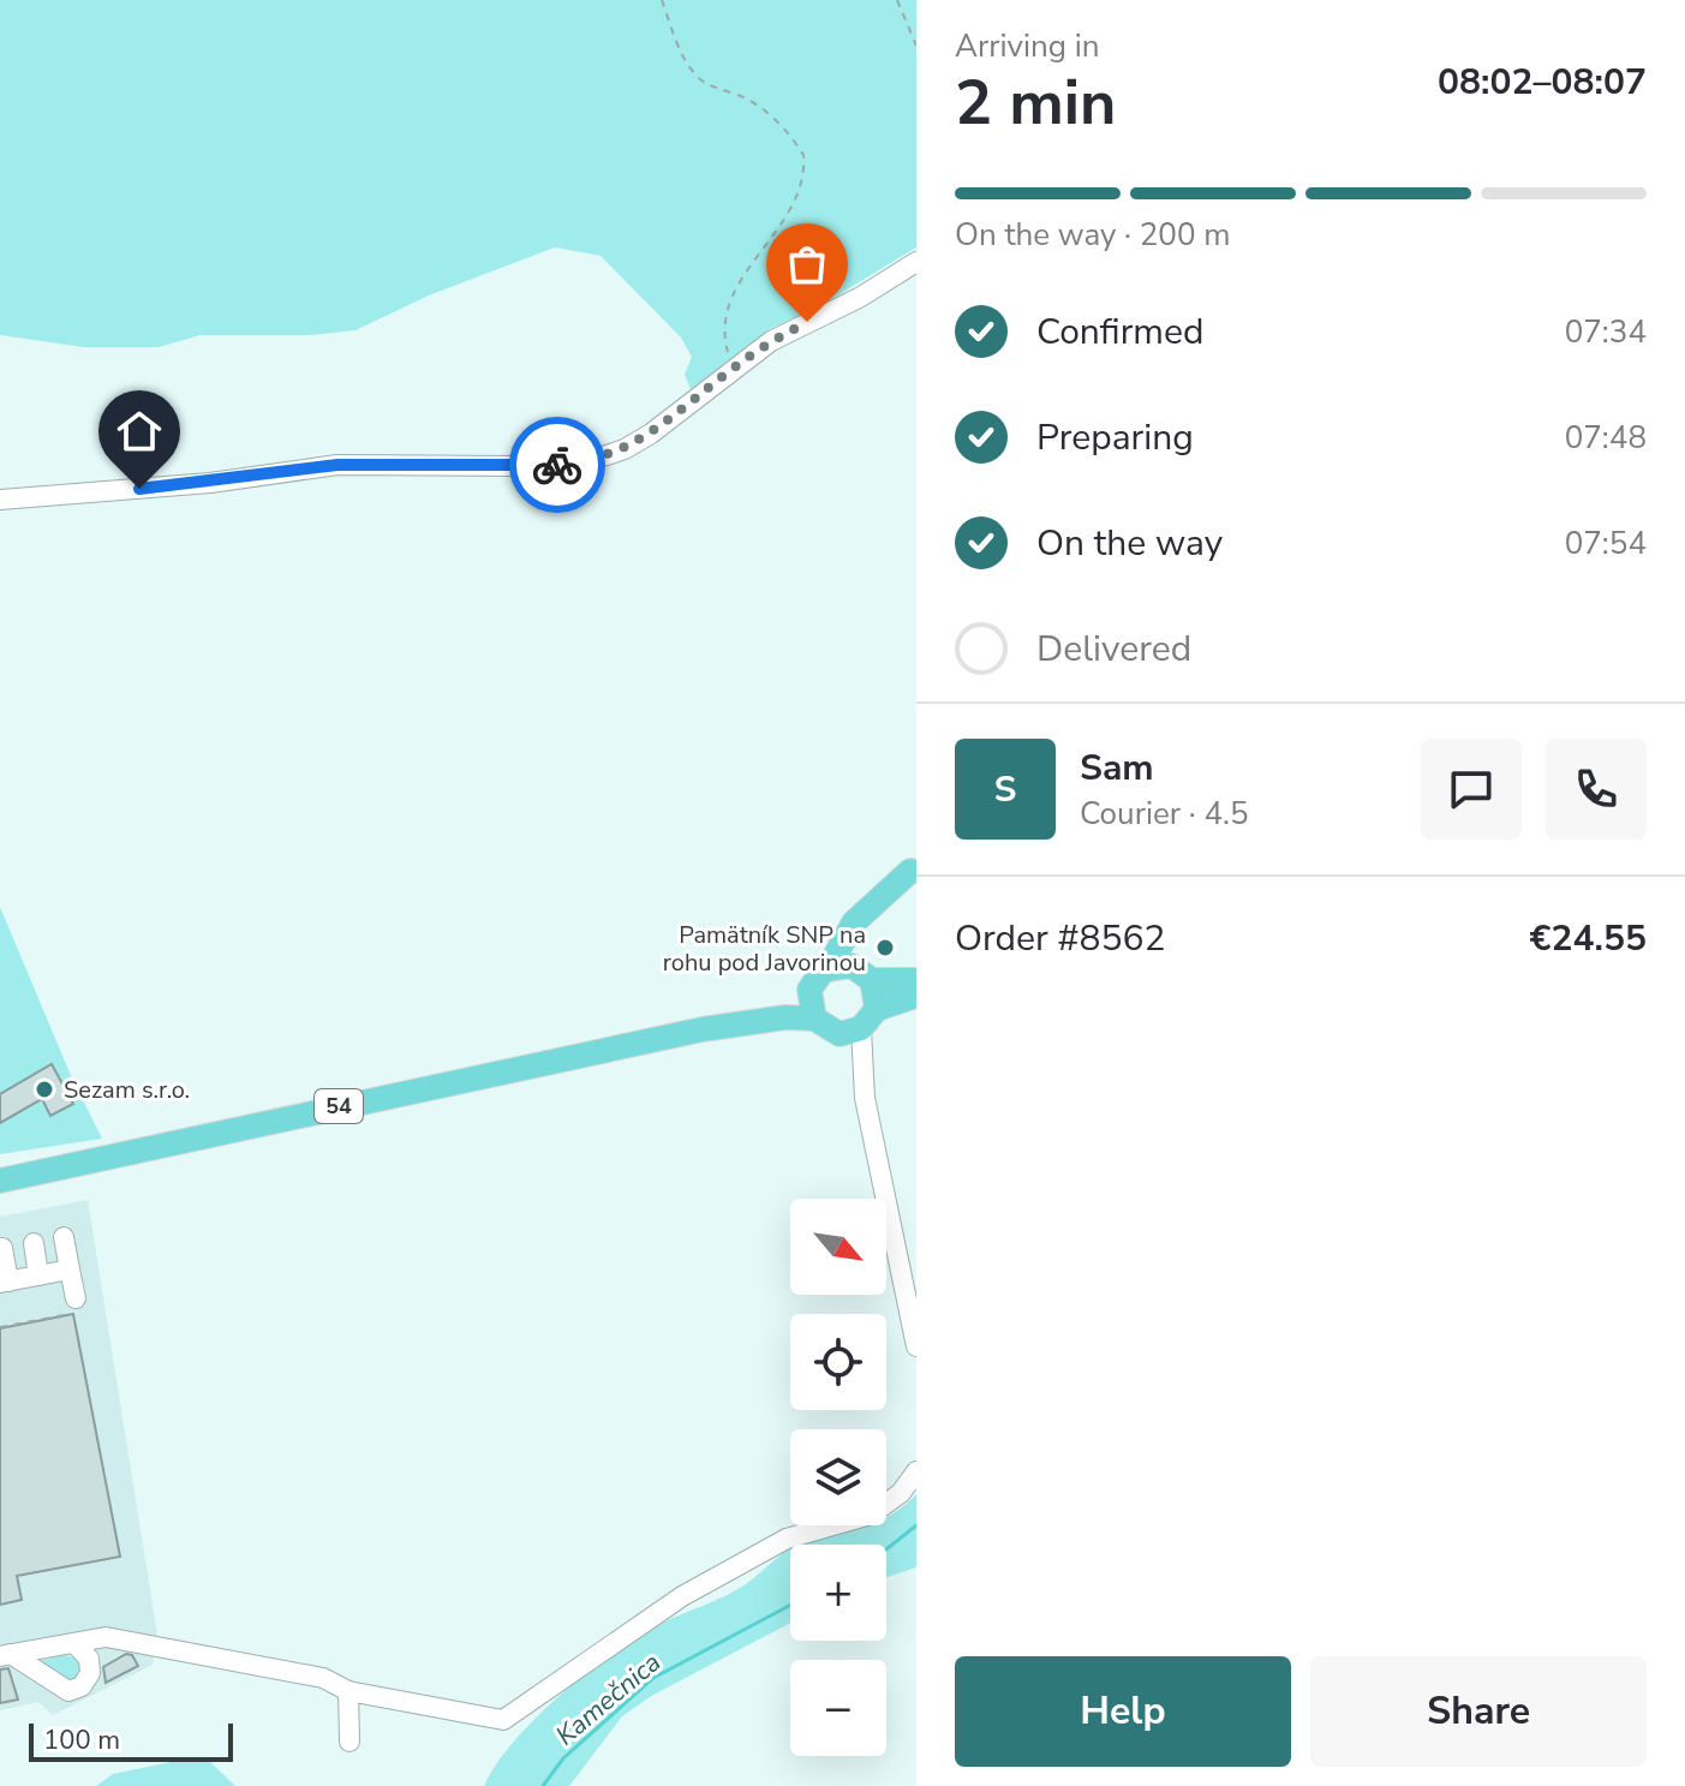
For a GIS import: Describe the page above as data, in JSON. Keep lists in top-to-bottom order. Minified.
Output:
{"streets":{"main road":["54"]},"water":["Kamečnica"],"places":["Pamätník SNP na rohu pod Javorinou","Sezam s.r.o."],"scale_bar":"100 m","north":"bottom right","page":{"heading":["2 min","Arriving in","08:02–08:07"],"panel":["Sam","Courier · 4.5","Order #8562","€24.55"],"bar":"On the way · 200 m","list":[["Confirmed","07:34"],["Preparing","07:48"],["On the way","07:54"],"Delivered"],"round":"S","map_buttons":["+","−"],"buttons":["Help","Share"],"scale":"100 m"}}
